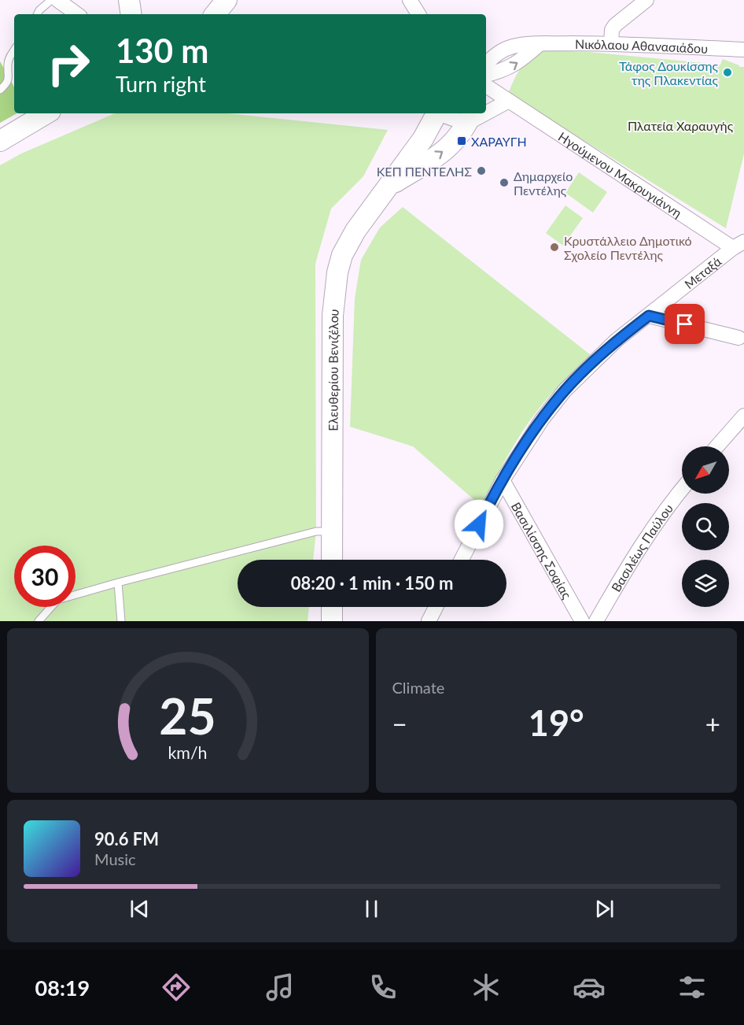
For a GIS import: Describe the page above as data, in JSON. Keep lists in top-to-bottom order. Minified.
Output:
{"streets":{"main road":["Ελευθερίου Βενιζέλου"],"street":["Νικόλαου Αθανασιάδου","Ηγούμενου Μακρυγιάννη","Μεταξά","Βασιλέως Παύλου","Βασιλίσσης Σοφίας"]},"crossings":[["Ηγούμενου Μακρυγιάννη","Μεταξά"],["Μεταξά","Βασιλίσσης Σοφίας"]],"parks":["Πλατεία Χαραυγής"],"places":{"other":["Τάφος Δουκίσσης της Πλακεντίας","ΚΕΠ ΠΕΝΤΕΛΗΣ","Δημαρχείο Πεντέλης","Κρυστάλλειο Δημοτικό Σχολείο Πεντέλης"],"transit":["ΧΑΡΑΥΓΗ"]},"north":"bottom left","page":{"turn":["130 m","Turn right"],"limit":"30","trip":"08:20 · 1 min · 150 m","tile":"Climate","heat":["−","19°","+"],"song":["90.6 FM","Music"],"tabs":"08:19","gauge":["25","km/h"]}}
